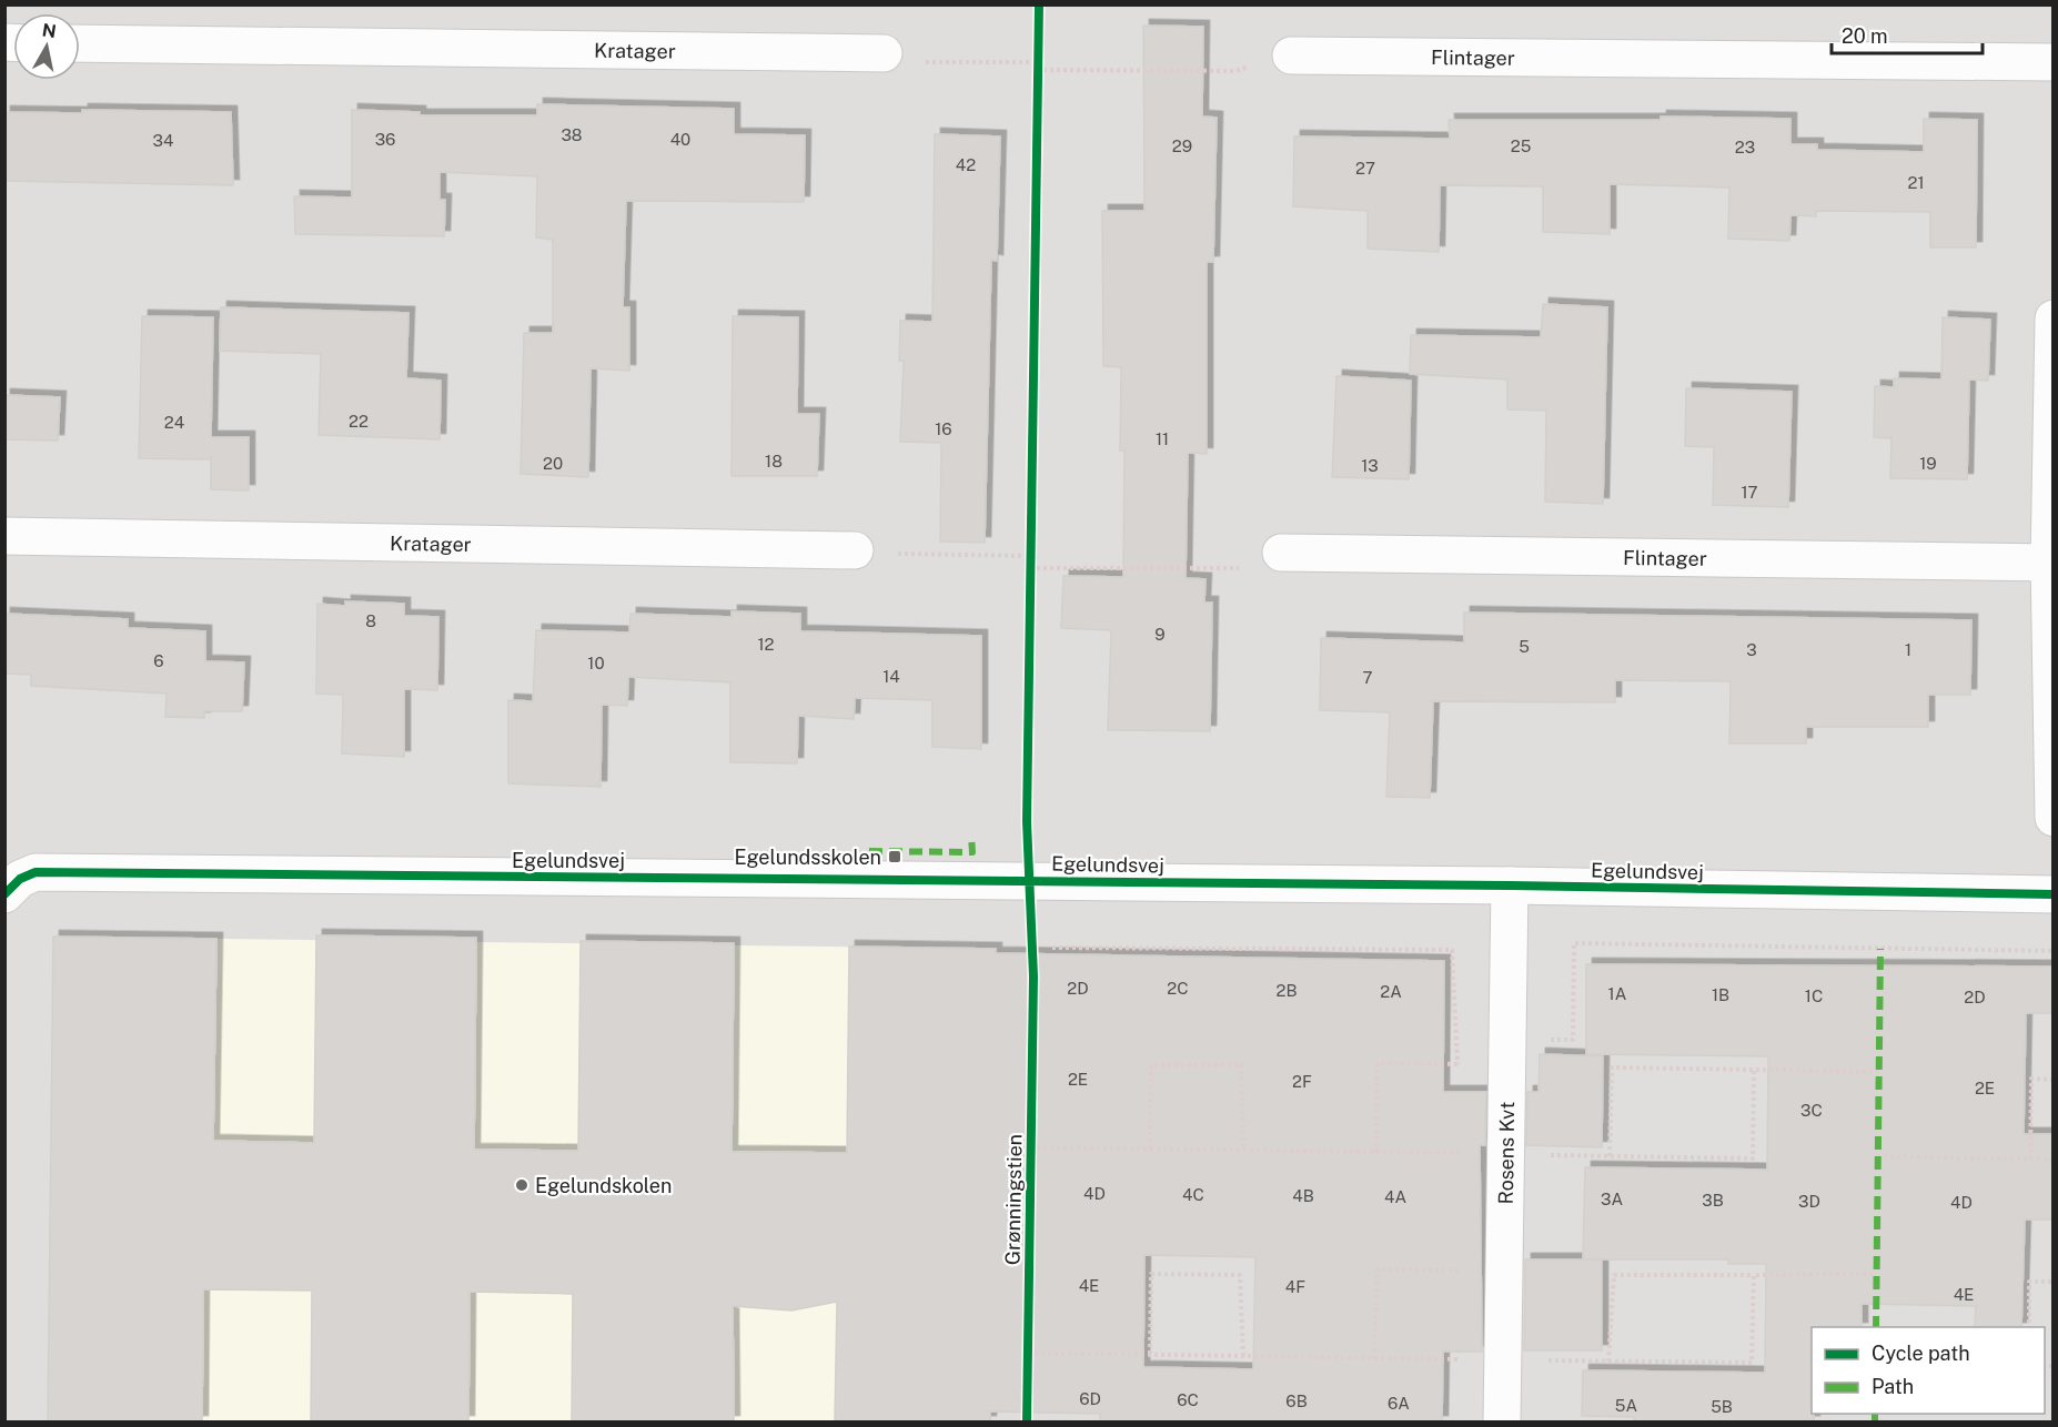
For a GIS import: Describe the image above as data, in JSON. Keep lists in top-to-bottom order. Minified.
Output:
{"streets":{"street":["Kratager","Flintager","Egelundsvej","Rosens Kvt"],"cycle path":["Grønningstien"]},"crossings":[["Egelundsvej","Rosens Kvt"]],"places":{"transit":["Egelundsskolen"],"other":["Egelundskolen"]},"house_numbers":["38","36","40","34","29","25","23","42","27","21","22","24","16","11","18","20","19","13","17","8","9","12","5","3","1","6","10","14","7","2D","2C","2B","2A","1A","1B","1C","2D","2E","2F","2E","3C","4D","4C","4B","4A","3A","3B","3D","4D","4E","4F","4E","6D","6C","6B","6A","5A","5B"],"legend":["Cycle path","Path"],"scale_bar":"20 m","north":"top"}
